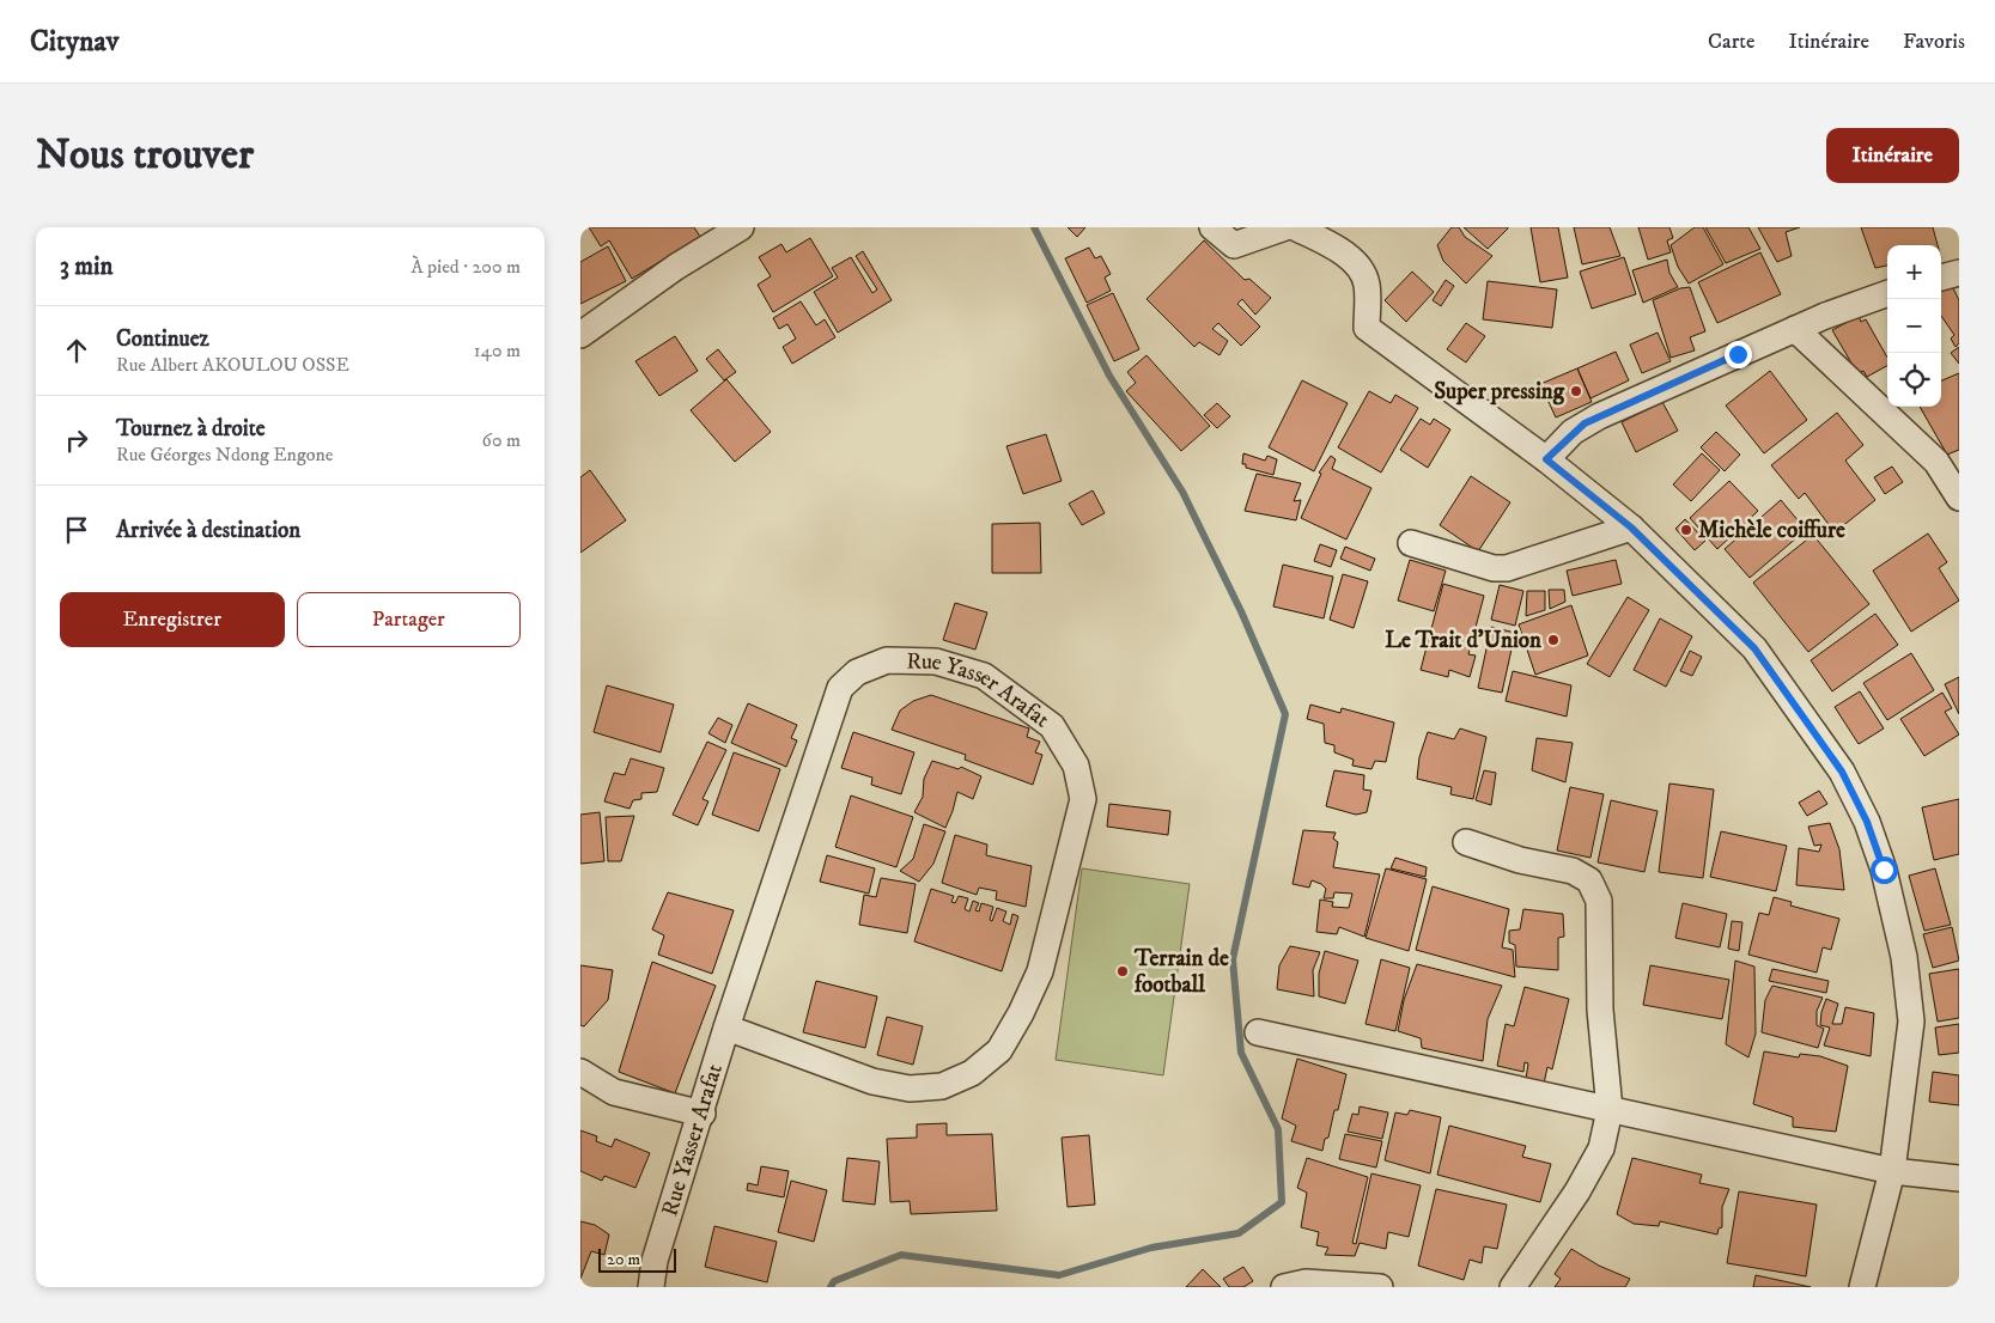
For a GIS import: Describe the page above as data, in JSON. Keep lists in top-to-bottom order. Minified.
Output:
{"streets":{"street":["Rue Yasser Arafat"]},"places":["Super pressing","Michèle coiffure","Le Trait d'Union","Terrain de football"],"scale_bar":"20 m","page":{"header":"Citynav","nav":["Carte","Itinéraire","Favoris"],"buttons":["Itinéraire",["Enregistrer","Partager"]],"title":"Nous trouver","heading":["3 min","À pied · 200 m"],"map_buttons":["+","−"],"list":[["Continuez","Rue Albert AKOULOU OSSE","140 m"],["Tournez à droite","Rue Géorges Ndong Engone","60 m"],"Arrivée à destination"],"scale":"20 m"}}
